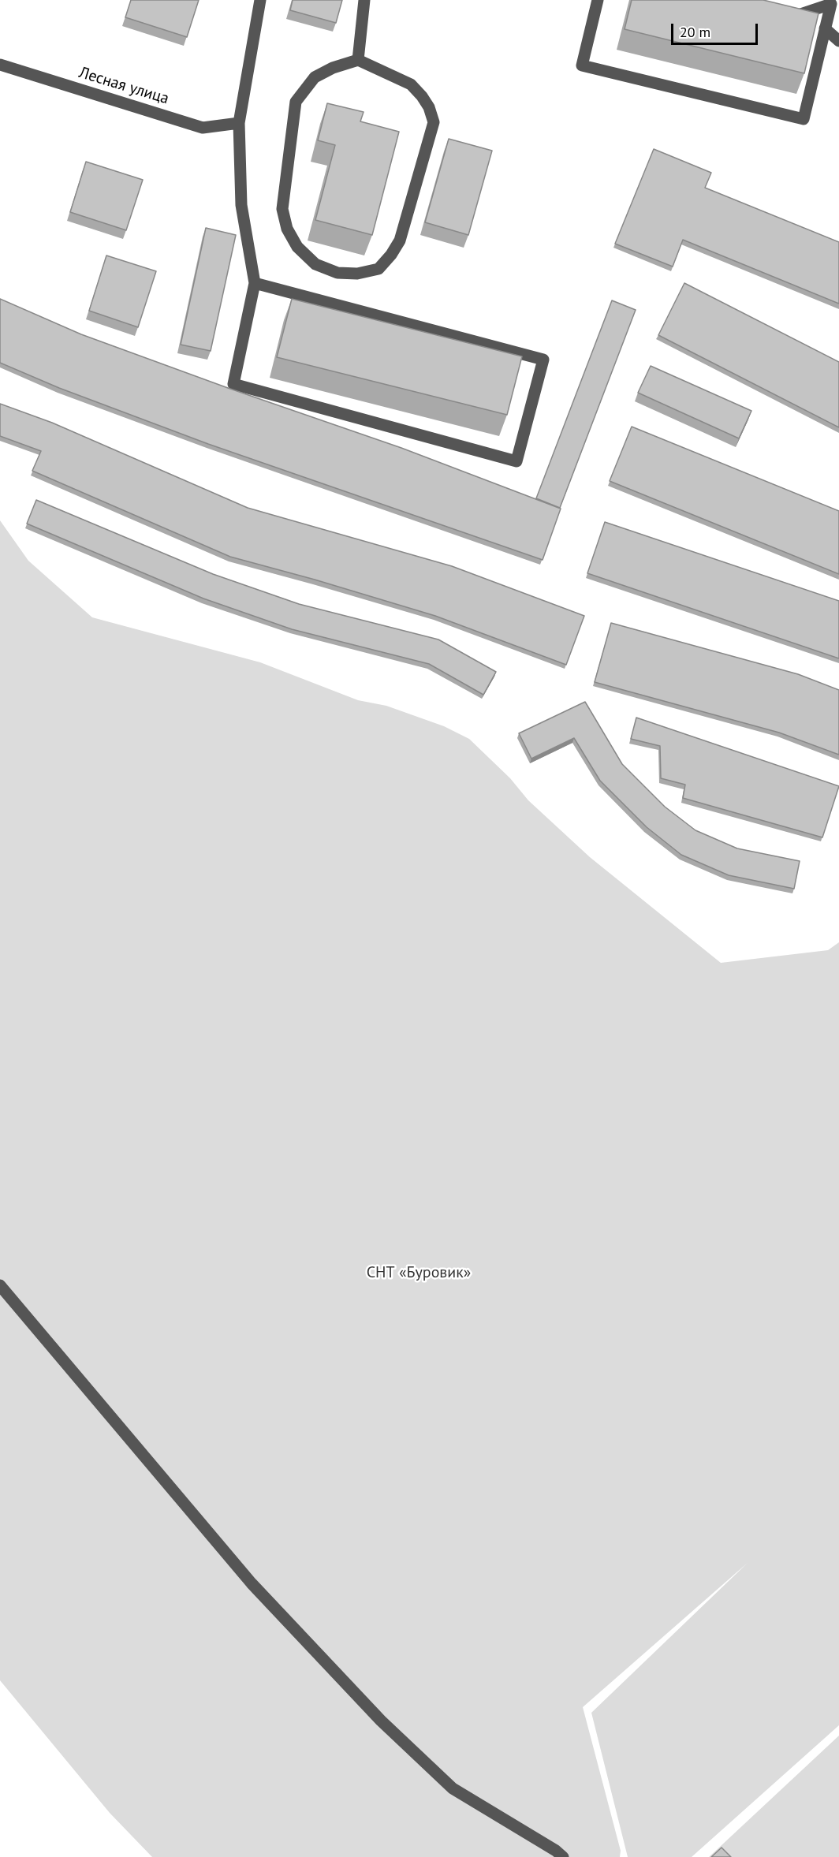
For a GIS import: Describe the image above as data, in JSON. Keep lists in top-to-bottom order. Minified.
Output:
{"streets":{"street":["Лесная улица"]},"parks":["СНТ «Буровик»"],"scale_bar":"20 m"}
